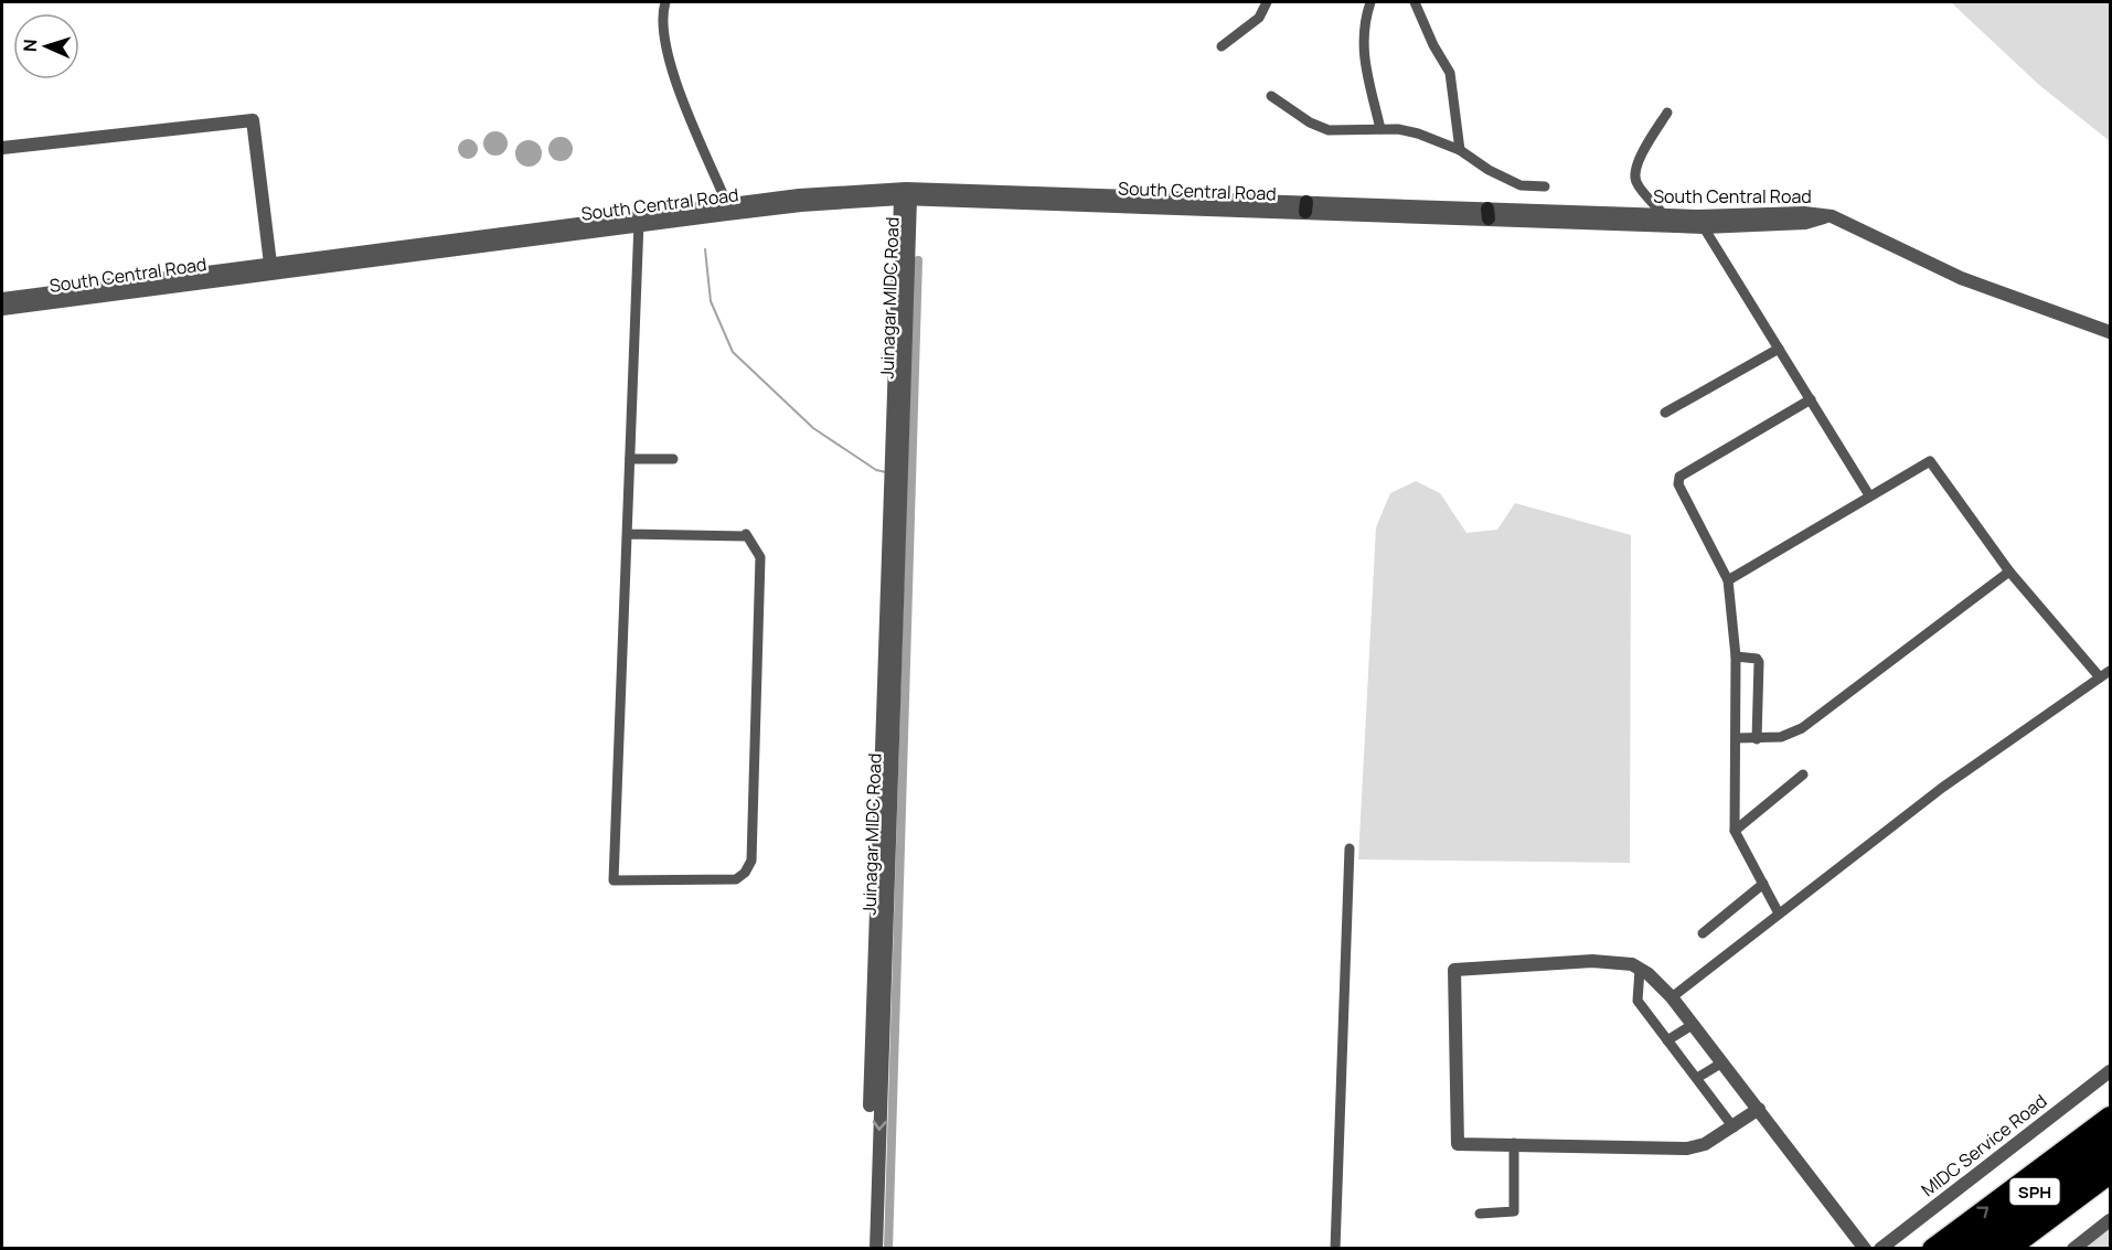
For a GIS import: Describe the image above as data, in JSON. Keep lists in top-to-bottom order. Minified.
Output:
{"streets":{"highway":["SPH"],"street":["South Central Road","Juinagar MIDC Road","MIDC Service Road"]},"crossings":[["South Central Road","Juinagar MIDC Road"]],"north":"left"}
